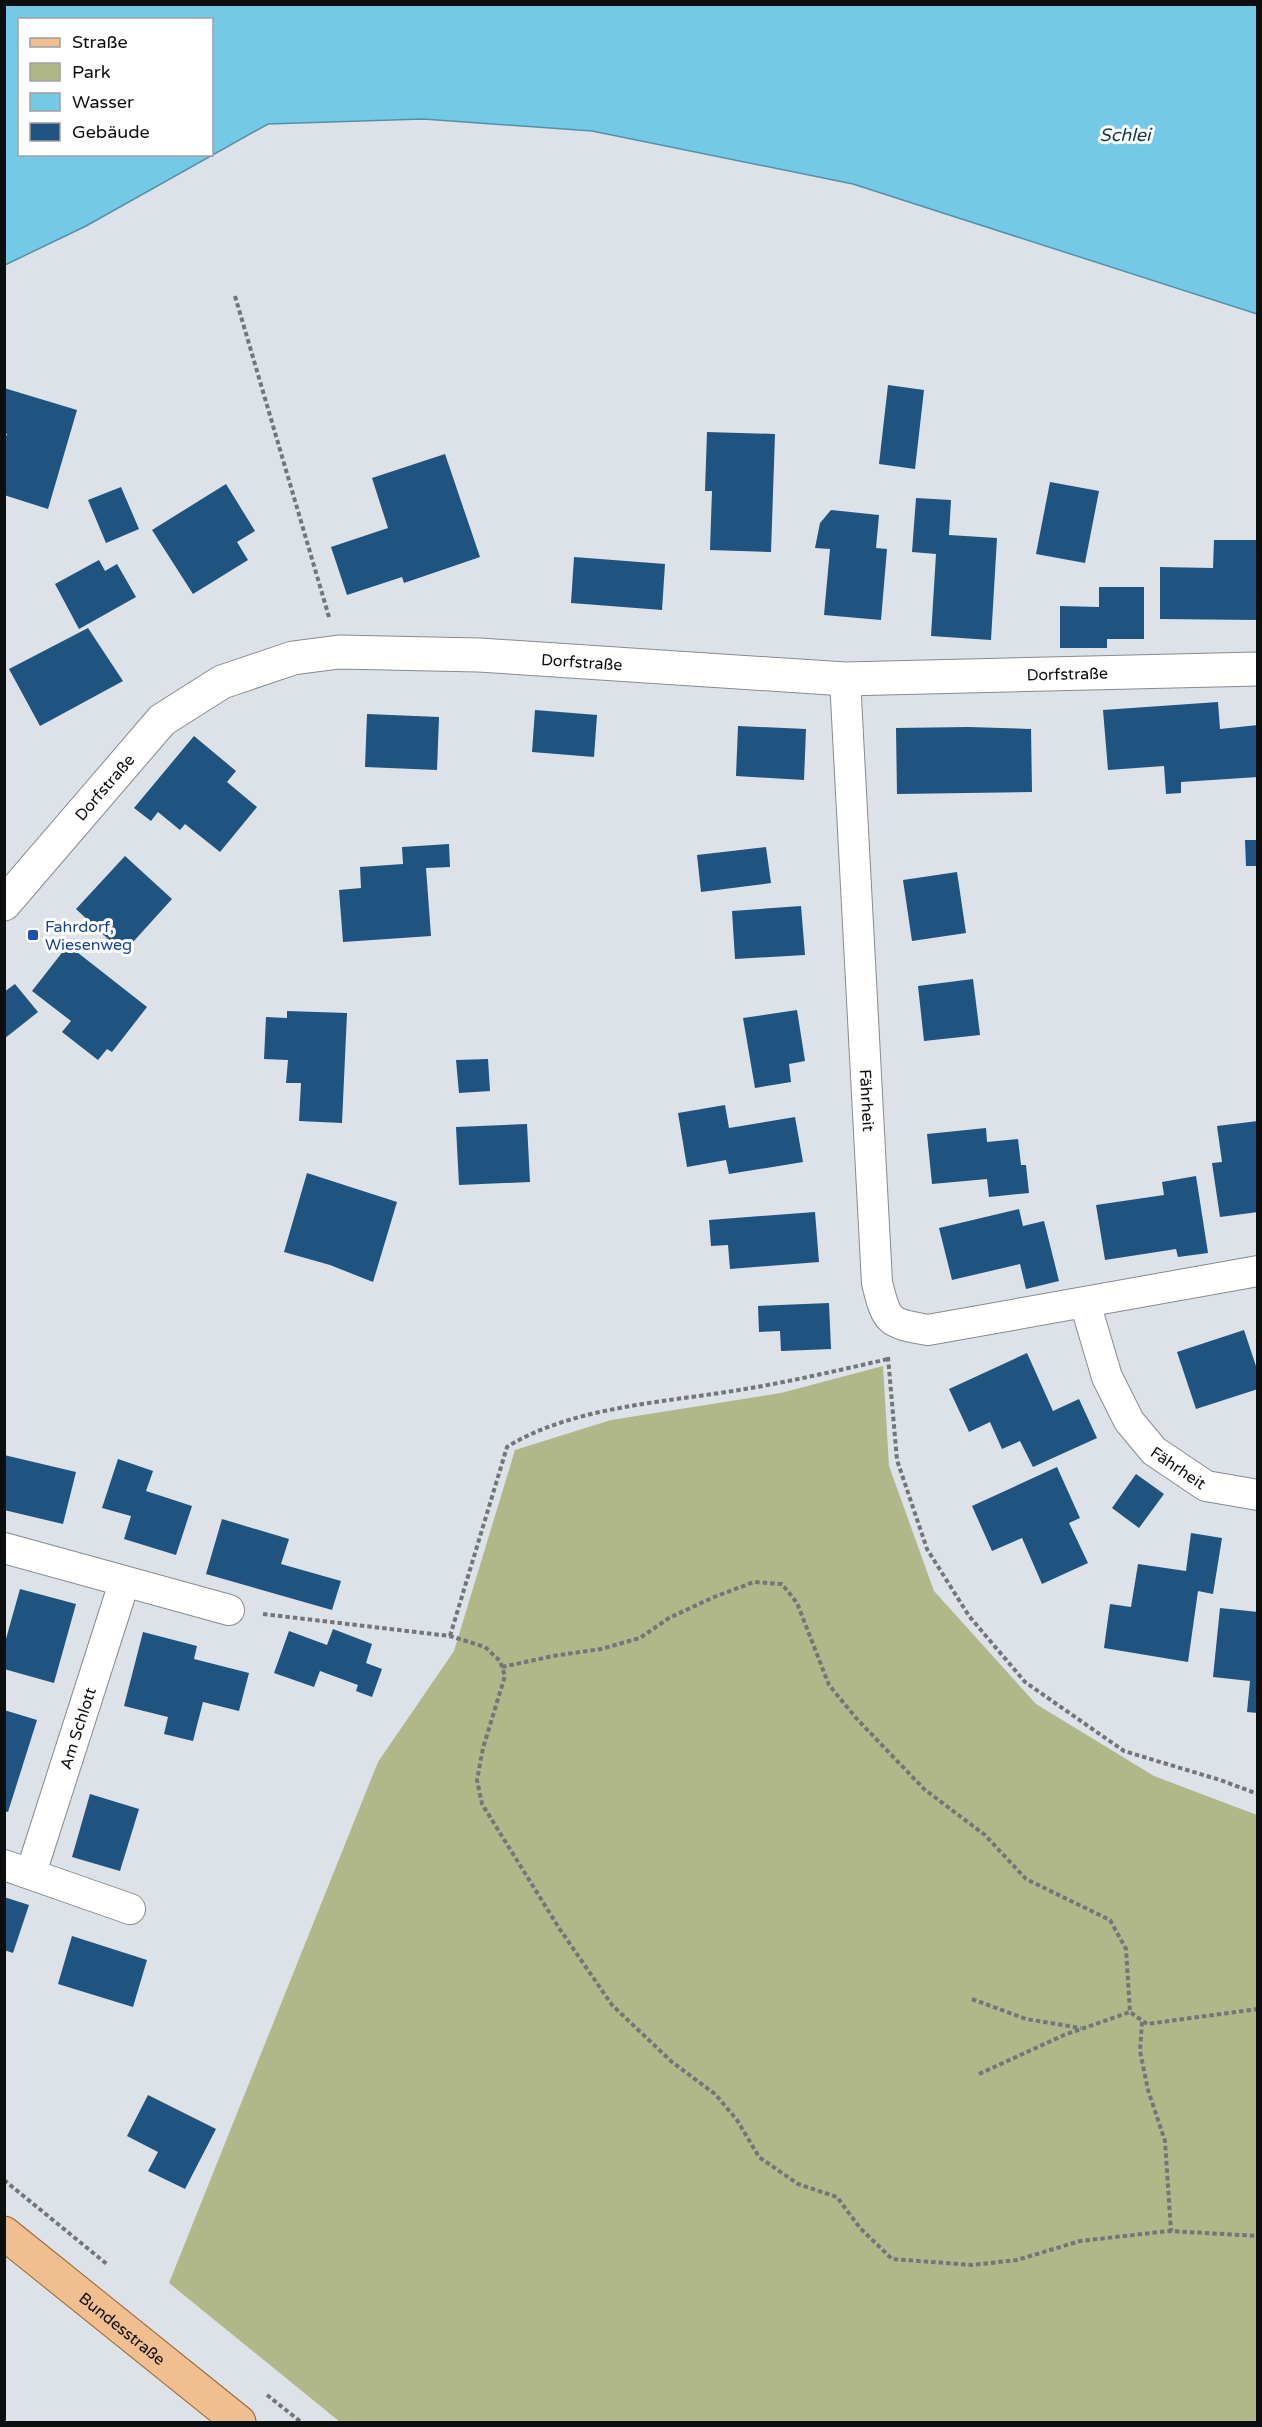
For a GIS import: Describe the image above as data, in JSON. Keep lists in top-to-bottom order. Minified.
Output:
{"streets":{"main road":["Bundesstraße"],"street":["Dorfstraße","Fährheit","Am Schlott"]},"crossings":[["Dorfstraße","Fährheit"]],"water":["Schlei"],"places":{"transit":["Fahrdorf, Wiesenweg"]},"legend":["Straße","Park","Wasser","Gebäude"]}
